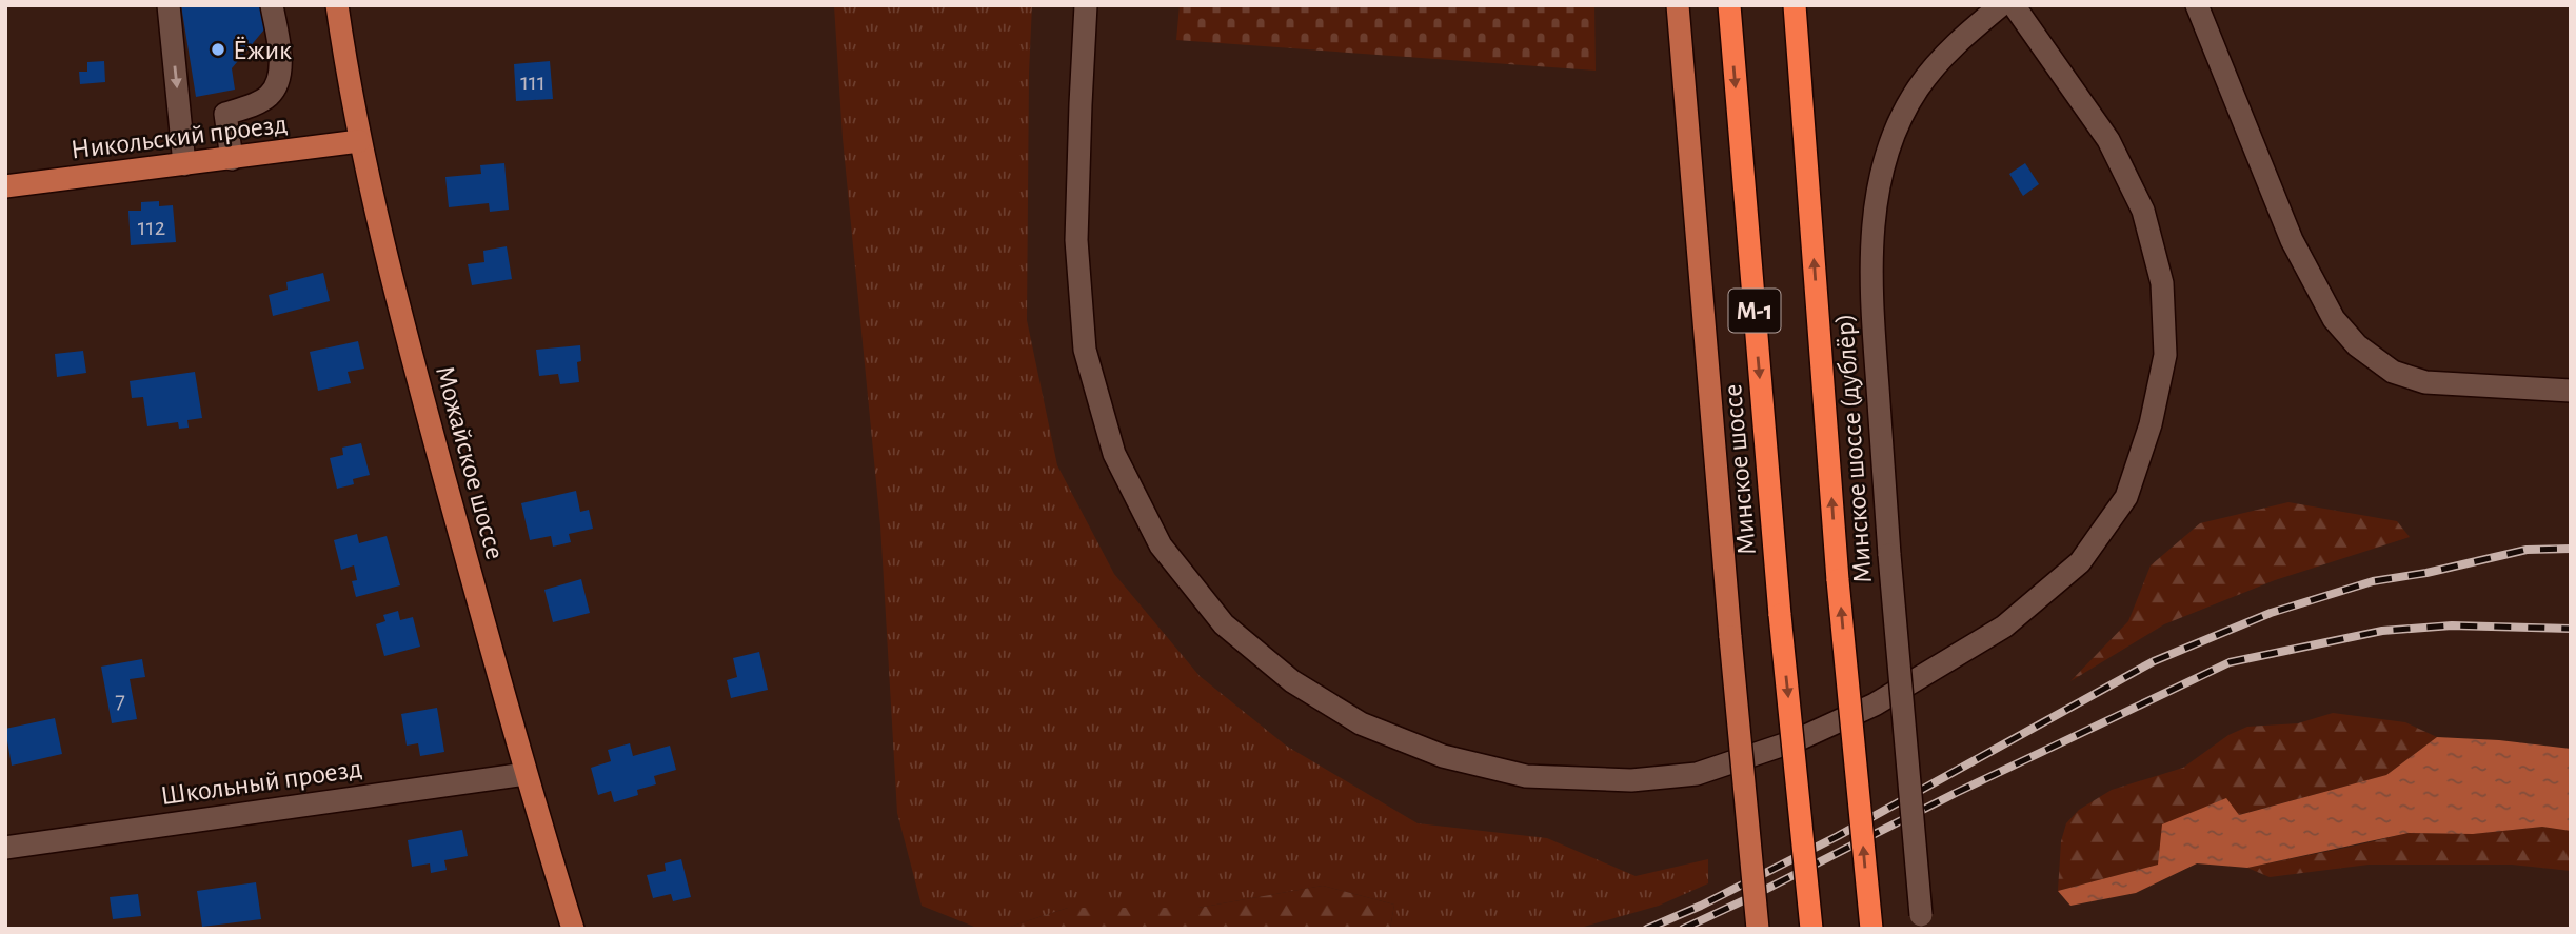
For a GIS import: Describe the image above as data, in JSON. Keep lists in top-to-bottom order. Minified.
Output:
{"streets":{"highway":["М-1","Минское шоссе"],"main road":["Никольский проезд","Можайское шоссе"],"street":["Минское шоссе (дублёр)","Школьный проезд"]},"crossings":[["Никольский проезд","Можайское шоссе"],["Можайское шоссе","Школьный проезд"]],"places":["Ёжик"],"house_numbers":["111","112","7"]}
